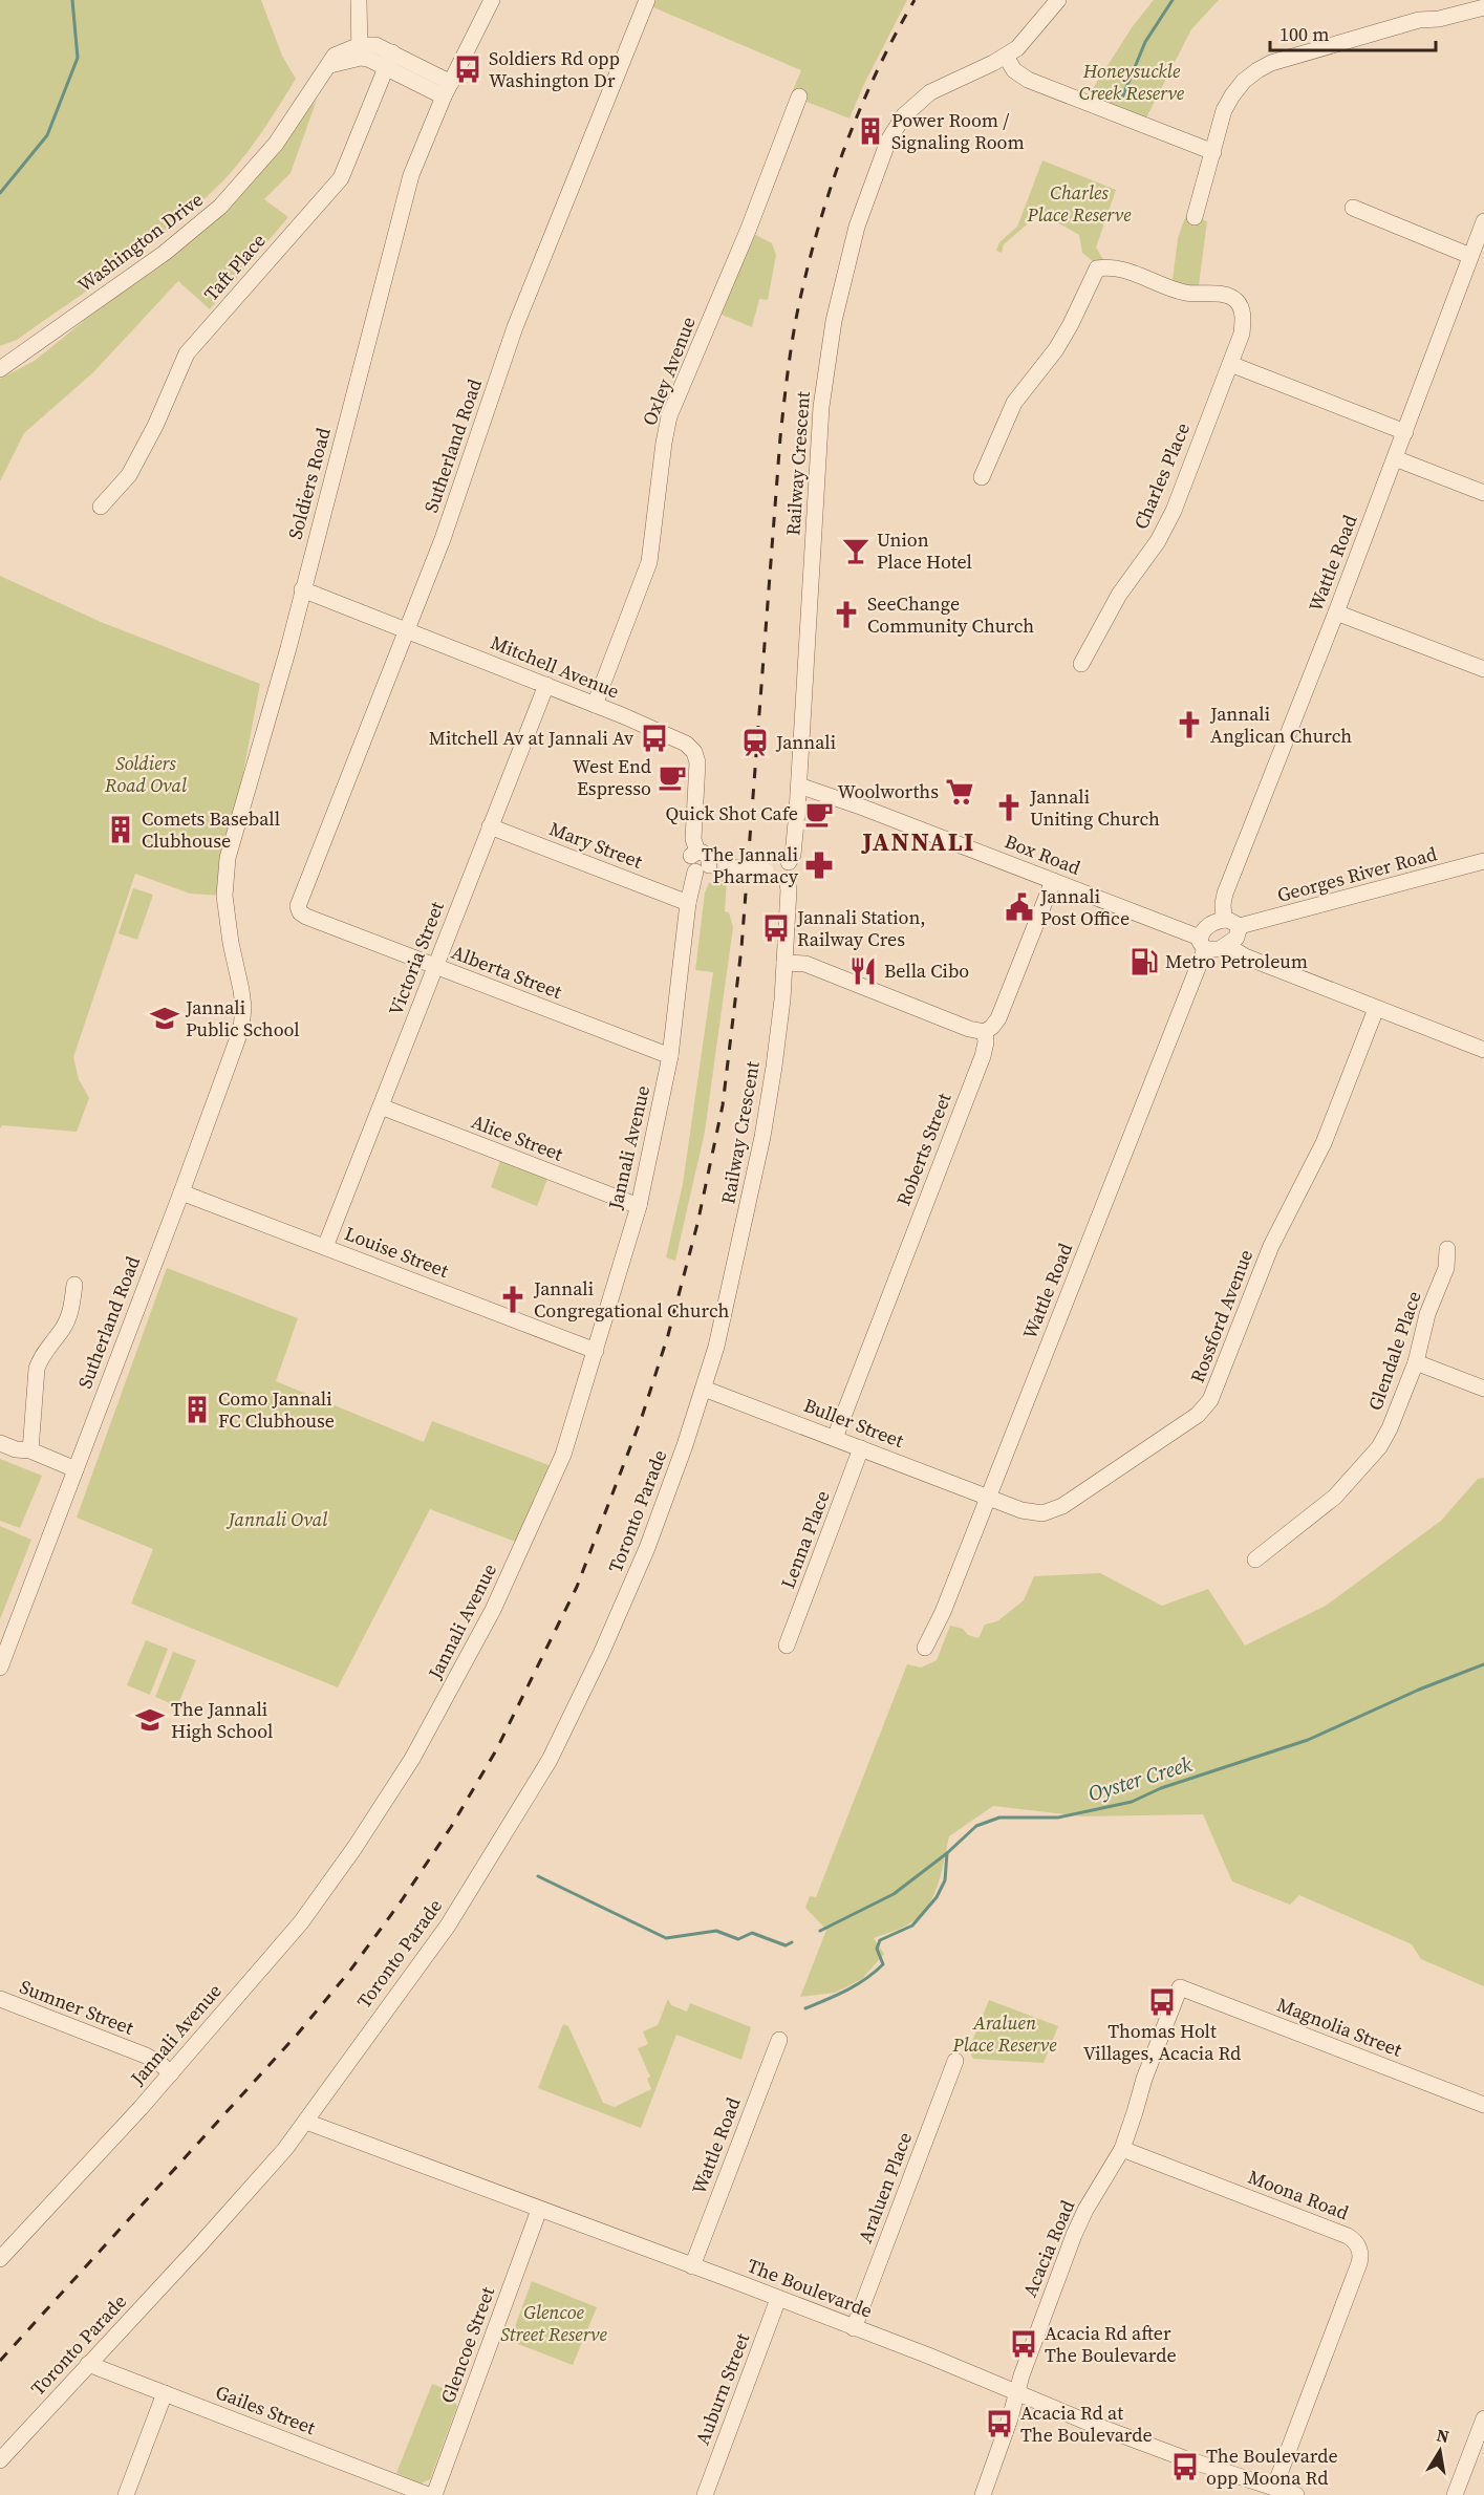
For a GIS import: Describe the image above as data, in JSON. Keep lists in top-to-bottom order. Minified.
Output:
{"streets":{"street":["Washington Drive","Taft Place","Oxley Avenue","Sutherland Road","Railway Crescent","Charles Place","Soldiers Road","Wattle Road","Mitchell Avenue","Mary Street","Box Road","Georges River Road","Victoria Street","Alberta Street","Alice Street","Jannali Avenue","Roberts Street","Louise Street","Rossford Avenue","Glendale Place","Buller Street","Toronto Parade","Lenna Place","Sumner Street","Magnolia Street","Araluen Place","Moona Road","Acacia Road","The Boulevarde","Glencoe Street","Auburn Street","Gailes Street"]},"crossings":[["Oxley Avenue","Mitchell Avenue"],["Sutherland Road","Soldiers Road"],["Sutherland Road","Mitchell Avenue"],["Sutherland Road","Alberta Street"],["Sutherland Road","Louise Street"],["Railway Crescent","Box Road"],["Railway Crescent","Buller Street"],["Railway Crescent","Toronto Parade"],["Soldiers Road","Mitchell Avenue"],["Wattle Road","Box Road"],["Wattle Road","Georges River Road"],["Wattle Road","Rossford Avenue"],["Wattle Road","Buller Street"],["Wattle Road","The Boulevarde"],["Mitchell Avenue","Victoria Street"],["Mitchell Avenue","Jannali Avenue"],["Mary Street","Victoria Street"],["Mary Street","Jannali Avenue"],["Box Road","Georges River Road"],["Box Road","Roberts Street"],["Victoria Street","Alberta Street"],["Victoria Street","Alice Street"],["Victoria Street","Louise Street"],["Alberta Street","Jannali Avenue"],["Alice Street","Jannali Avenue"],["Jannali Avenue","Louise Street"],["Jannali Avenue","Sumner Street"],["Roberts Street","Buller Street"],["Rossford Avenue","Buller Street"],["Buller Street","Toronto Parade"],["Buller Street","Lenna Place"],["Toronto Parade","The Boulevarde"],["Toronto Parade","Gailes Street"],["Magnolia Street","Acacia Road"],["Araluen Place","The Boulevarde"],["Moona Road","Acacia Road"],["Moona Road","The Boulevarde"],["Acacia Road","The Boulevarde"],["The Boulevarde","Glencoe Street"],["The Boulevarde","Auburn Street"]],"districts":["JANNALI"],"water":["Oyster Creek"],"parks":["Honeysuckle Creek Reserve","Charles Place Reserve","Soldiers Road Oval","Jannali Oval","Araluen Place Reserve","Glencoe Street Reserve"],"places":{"bus stop":["Soldiers Rd opp Washington Dr","Mitchell Av at Jannali Av","Jannali Station, Railway Cres","Thomas Holt Villages, Acacia Rd","Acacia Rd after The Boulevarde","Acacia Rd at The Boulevarde","The Boulevarde opp Moona Rd"],"building":["Power Room / Signaling Room","Comets Baseball Clubhouse","Como Jannali FC Clubhouse"],"bar":["Union Place Hotel"],"church":["SeeChange Community Church","Jannali Anglican Church","Jannali Uniting Church","Jannali Congregational Church"],"station":["Jannali"],"cafe":["West End Espresso","Quick Shot Cafe"],"supermarket":["Woolworths"],"pharmacy":["The Jannali Pharmacy"],"public building":["Jannali Post Office"],"fuel station":["Metro Petroleum"],"restaurant":["Bella Cibo"],"school or university":["Jannali Public School","The Jannali High School"]},"scale_bar":"100 m","north":"top"}
